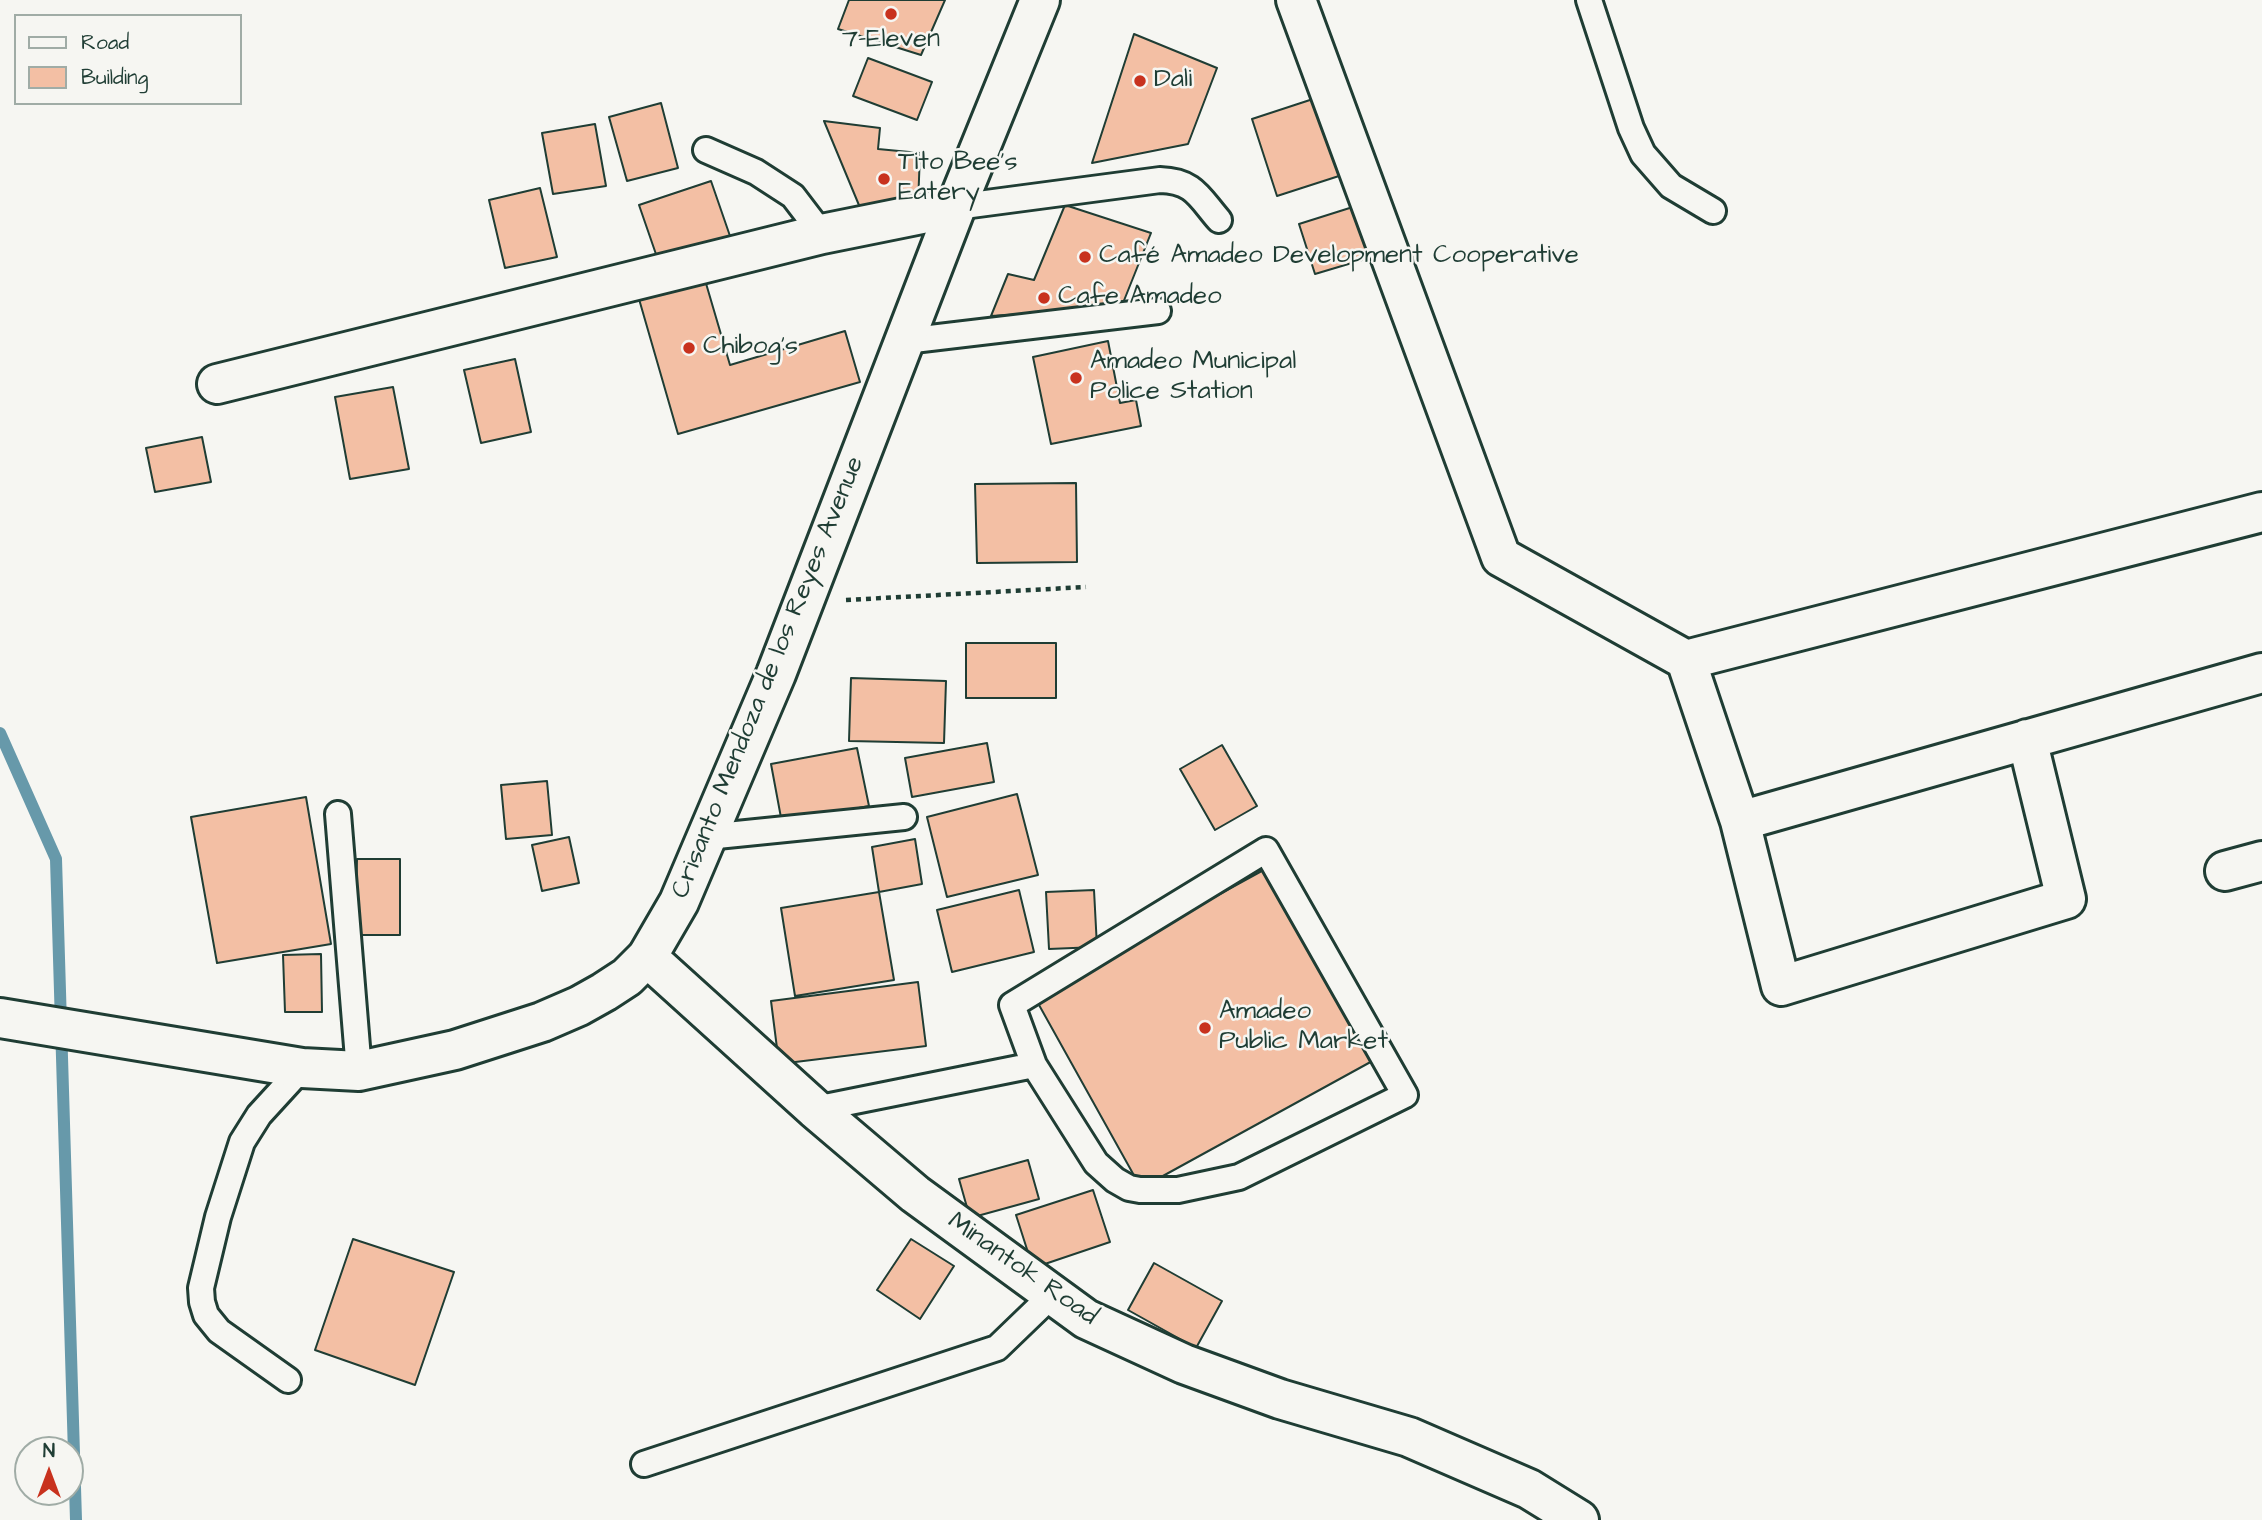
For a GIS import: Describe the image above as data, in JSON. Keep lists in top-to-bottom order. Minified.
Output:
{"streets":{"street":["Crisanto Mendoza de los Reyes Avenue","Minantok Road"]},"crossings":[["Crisanto Mendoza de los Reyes Avenue","Minantok Road"]],"places":["7-Eleven","Dali","Tito Bee's Eatery","Café Amadeo Development Cooperative","Cafe Amadeo","Chibog's","Amadeo Municipal Police Station","Amadeo Public Market"],"legend":["Road","Building"],"north":"top"}
